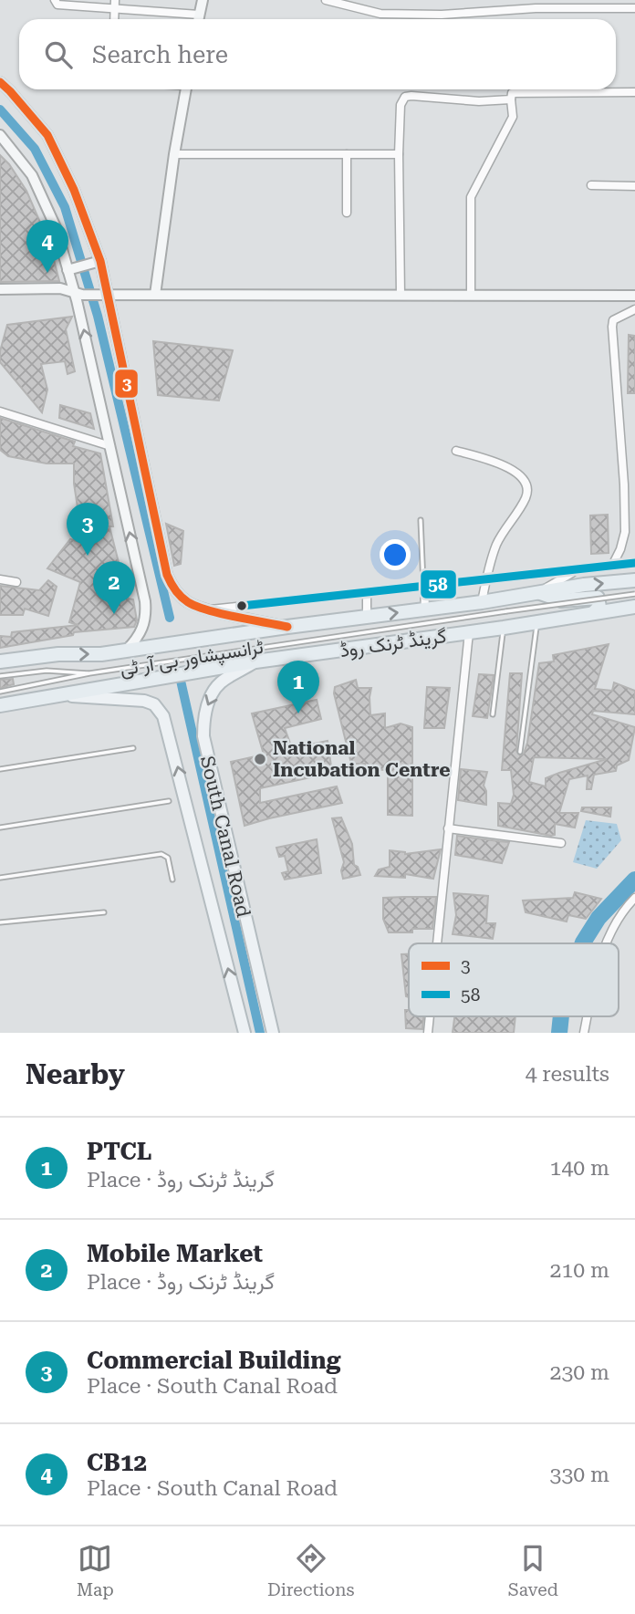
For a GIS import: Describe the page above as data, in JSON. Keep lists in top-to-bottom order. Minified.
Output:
{"streets":{"highway":["گرینڈ ٹرنک روڈ"],"main road":["South Canal Road"],"lane":["ٹرانسپشاور بی آر ٹی"]},"crossings":[["گرینڈ ٹرنک روڈ","South Canal Road"]],"one_way":["South Canal Road"],"places":["National Incubation Centre"],"lines":["transit line 3","transit line 58"],"legend":["3","58"],"page":{"search":"Search here","pins":["4","3","2","1"],"heading":["Nearby","4 results"],"list":[{"mark":"1","name":"PTCL","note":"Place · گرینڈ ٹرنک روڈ","value":"140 m"},{"mark":"2","name":"Mobile Market","note":"Place · گرینڈ ٹرنک روڈ","value":"210 m"},{"mark":"3","name":"Commercial Building","note":"Place · South Canal Road","value":"230 m"},{"mark":"4","name":"CB12","note":"Place · South Canal Road","value":"330 m"}],"nav":["Map","Directions","Saved"]}}
